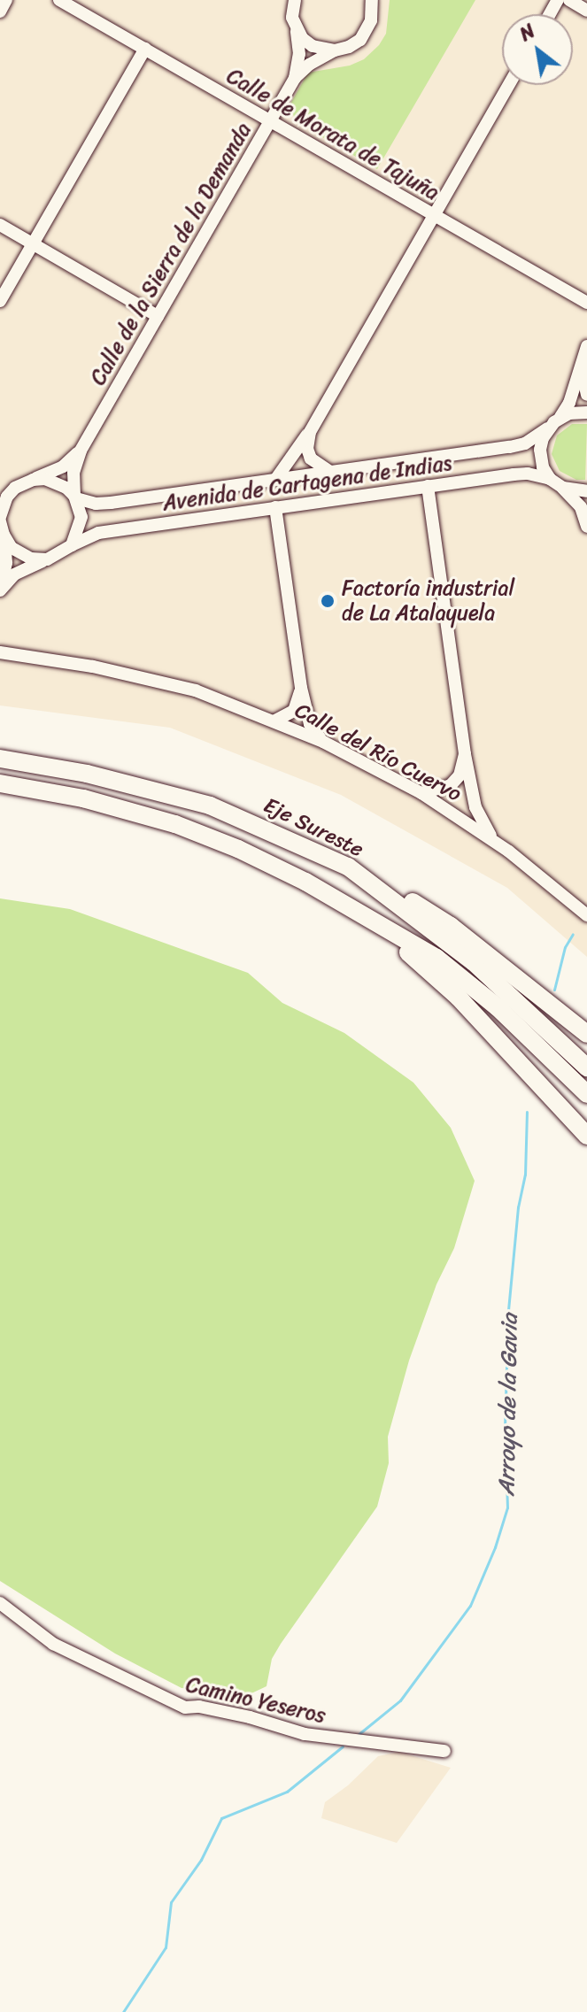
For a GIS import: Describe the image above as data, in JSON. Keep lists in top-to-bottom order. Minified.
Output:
{"streets":{"highway":["Eje Sureste"],"street":["Calle de Morata de Tajuña","Calle de la Sierra de la Demanda","Avenida de Cartagena de Indias","Calle del Río Cuervo","Camino Yeseros"]},"crossings":[["Calle de Morata de Tajuña","Calle de la Sierra de la Demanda"],["Calle de la Sierra de la Demanda","Avenida de Cartagena de Indias"]],"water":["Arroyo de la Gavia"],"places":["Factoría industrial de La Atalayuela"],"north":"top left"}
